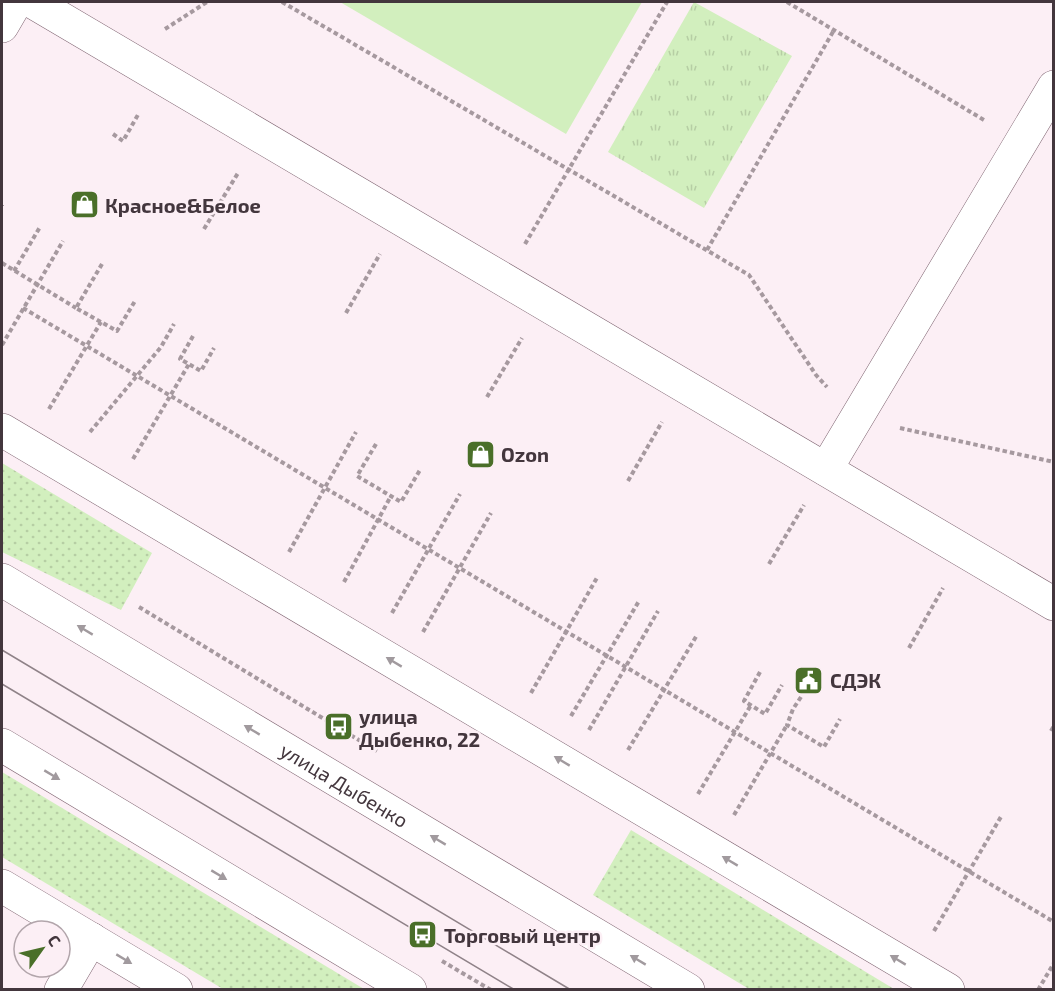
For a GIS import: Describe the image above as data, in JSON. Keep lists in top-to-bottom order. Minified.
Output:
{"streets":{"street":["улица Дыбенко"]},"places":{"shop":["Красное&Белое","Ozon"],"public building":["СДЭК"],"bus stop":["улица Дыбенко, 22","Торговый центр"]},"north":"top right"}
